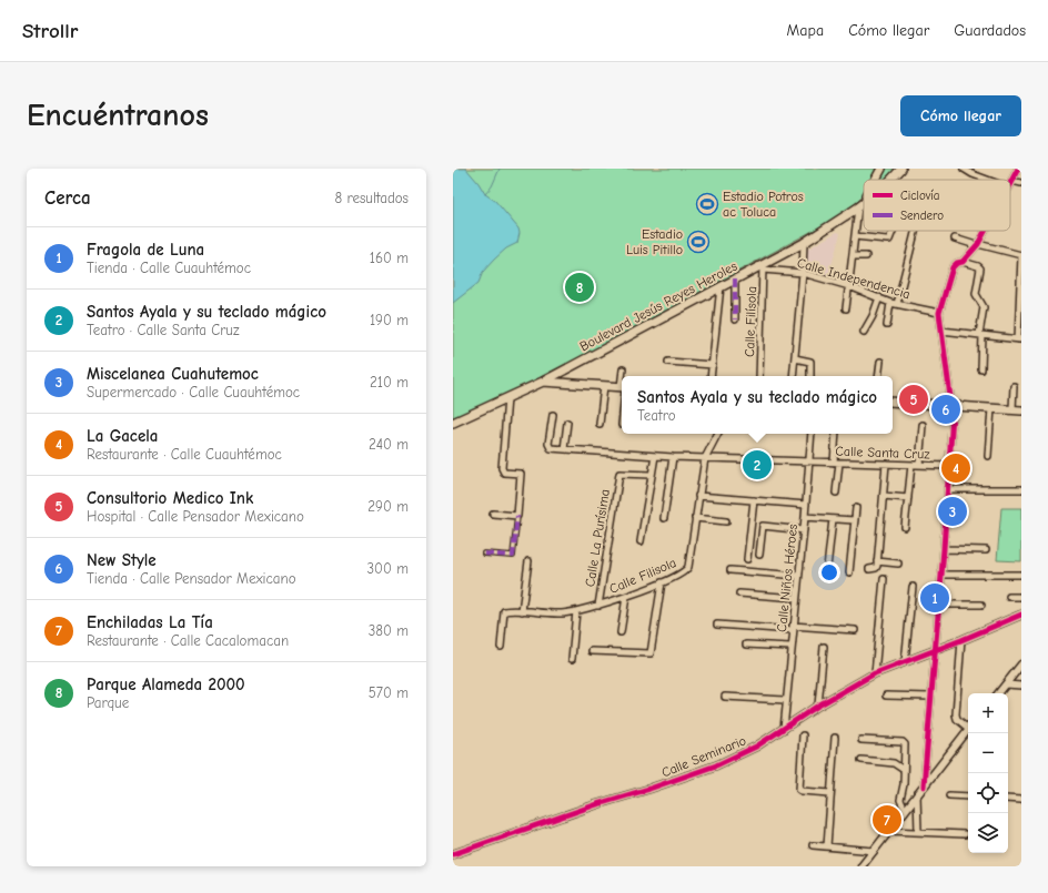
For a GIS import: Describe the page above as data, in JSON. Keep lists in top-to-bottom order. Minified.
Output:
{"streets":{"main road":["Boulevard Jesús Reyes Heroles"],"street":["Calle Independencia","Calle Filísola","Calle Santa Cruz","Calle La Purísima","Calle Filisola","Calle Niños Héroes","Calle Seminario"]},"crossings":[["Calle Independencia","Boulevard Jesús Reyes Heroles"],["Calle Independencia","Calle Filísola"],["Boulevard Jesús Reyes Heroles","Calle Filísola"],["Calle Santa Cruz","Calle Filisola"],["Calle Santa Cruz","Calle Niños Héroes"],["Calle La Purísima","Calle Filisola"],["Calle Niños Héroes","Calle Seminario"]],"places":{"sports":["Estadio Potros ac Toluca","Estadio Luis Pitillo"]},"legend":["Ciclovía","Sendero"],"page":{"header":"Strollr","nav":["Mapa","Cómo llegar","Guardados"],"buttons":"Cómo llegar","title":"Encuéntranos","heading":["Cerca","8 resultados"],"list":[{"mark":"1","name":"Fragola de Luna","note":"Tienda · Calle Cuauhtémoc","value":"160 m"},{"mark":"2","name":"Santos Ayala y su teclado mágico","note":"Teatro · Calle Santa Cruz","value":"190 m"},{"mark":"3","name":"Miscelanea Cuahutemoc","note":"Supermercado · Calle Cuauhtémoc","value":"210 m"},{"mark":"4","name":"La Gacela","note":"Restaurante · Calle Cuauhtémoc","value":"240 m"},{"mark":"5","name":"Consultorio Medico Ink","note":"Hospital · Calle Pensador Mexicano","value":"290 m"},{"mark":"6","name":"New Style","note":"Tienda · Calle Pensador Mexicano","value":"300 m"},{"mark":"7","name":"Enchiladas La Tía","note":"Restaurante · Calle Cacalomacan","value":"380 m"},{"mark":"8","name":"Parque Alameda 2000","note":"Parque","value":"570 m"}],"pins":["8","5","6","2","4","3","1","7"],"popup":["Santos Ayala y su teclado mágico","Teatro"],"map_buttons":["+","−"]}}
